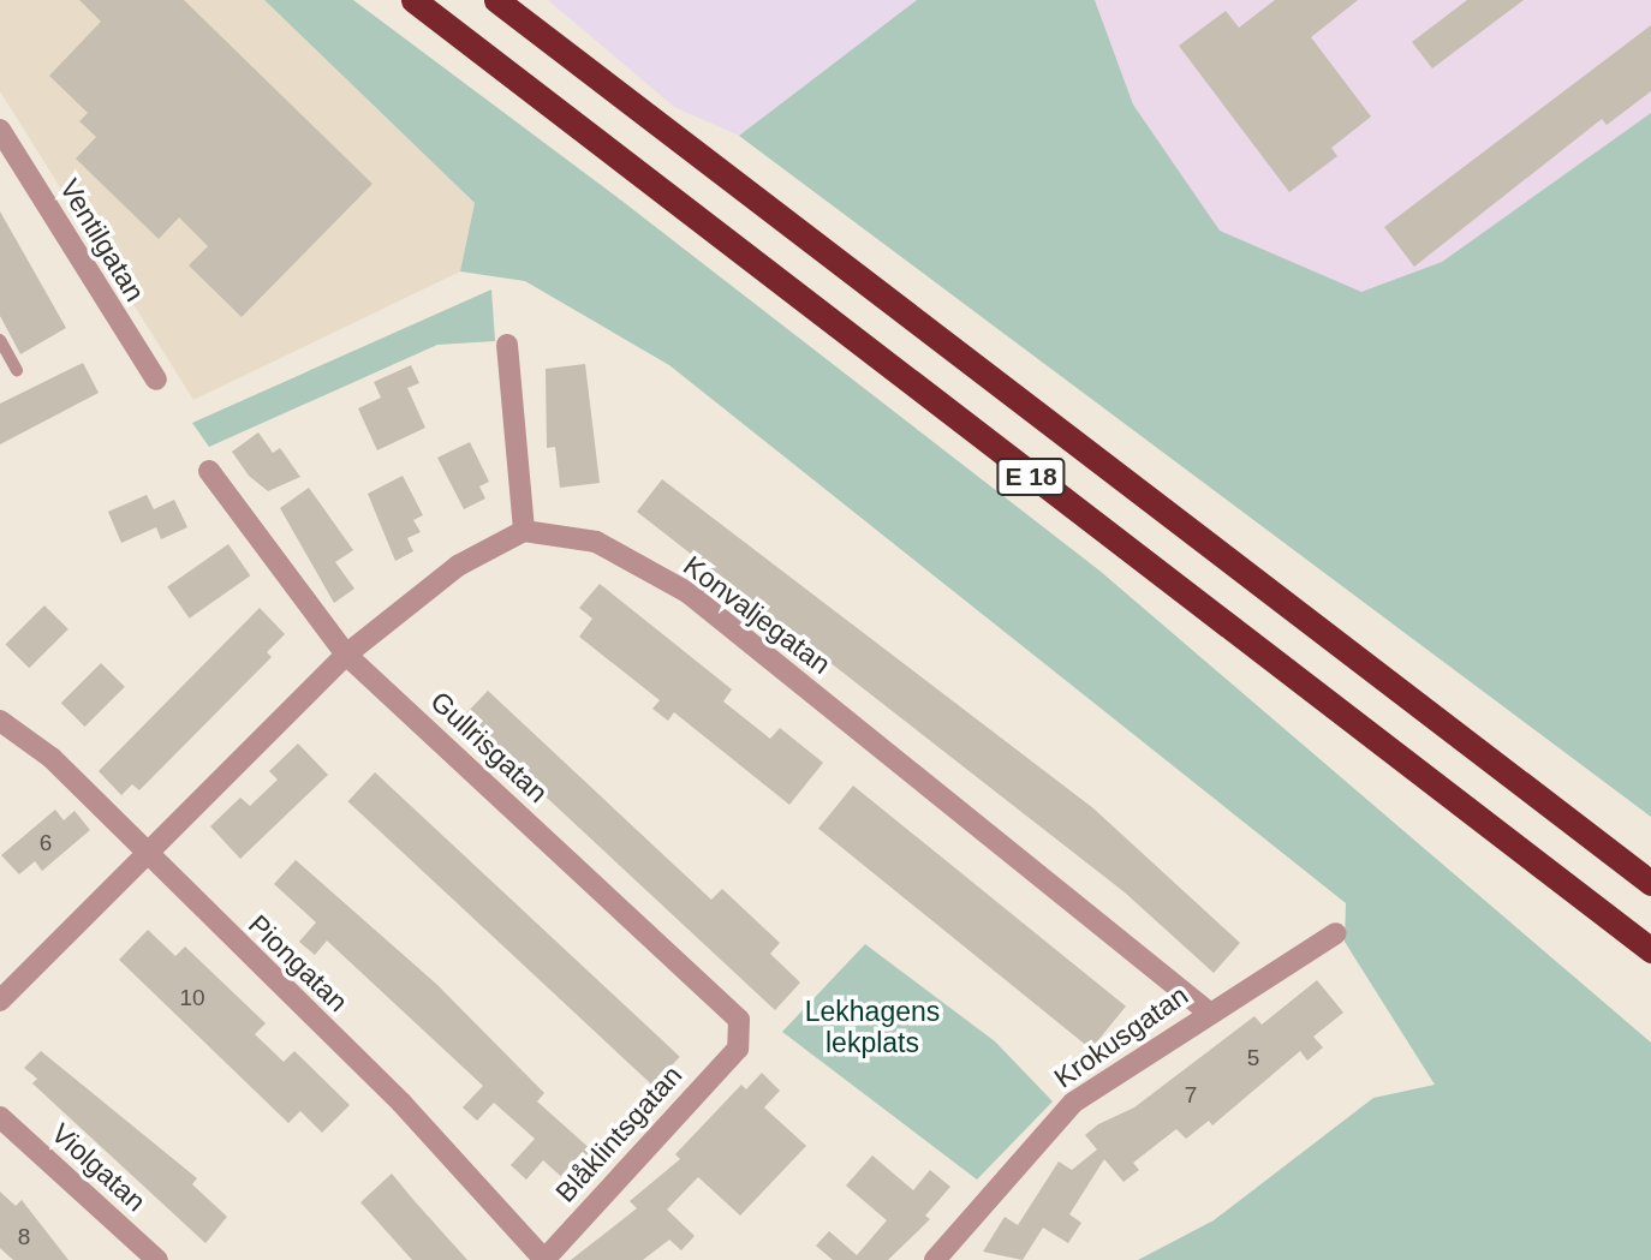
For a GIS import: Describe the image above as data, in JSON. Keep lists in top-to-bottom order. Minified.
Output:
{"streets":{"highway":["E 18"],"street":["Ventilgatan","Konvaljegatan","Gullrisgatan","Piongatan","Krokusgatan","Blåklintsgatan","Violgatan"]},"crossings":[["Konvaljegatan","Krokusgatan"],["Gullrisgatan","Blåklintsgatan"],["Piongatan","Blåklintsgatan"]],"parks":["Lekhagens lekplats"],"house_numbers":["6","10","5","7","8"]}
